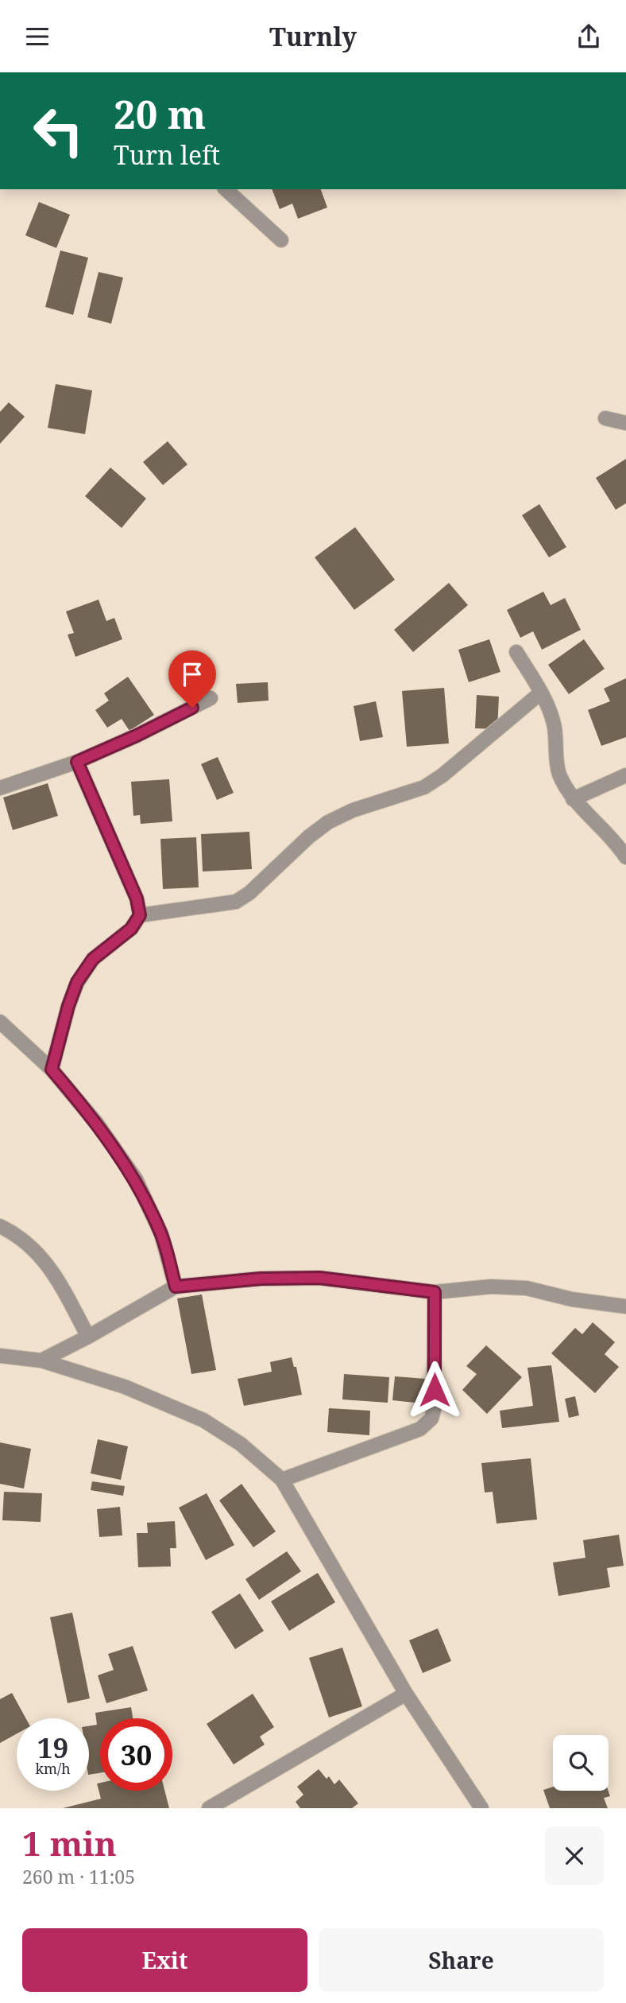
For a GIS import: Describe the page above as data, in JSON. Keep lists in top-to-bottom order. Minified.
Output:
{"page":{"header":"Turnly","turn":["20 m","Turn left"],"speed":"19 km/h","limit":"30","heading":["1 min","260 m · 11:05"],"buttons":["Exit","Share"]}}
